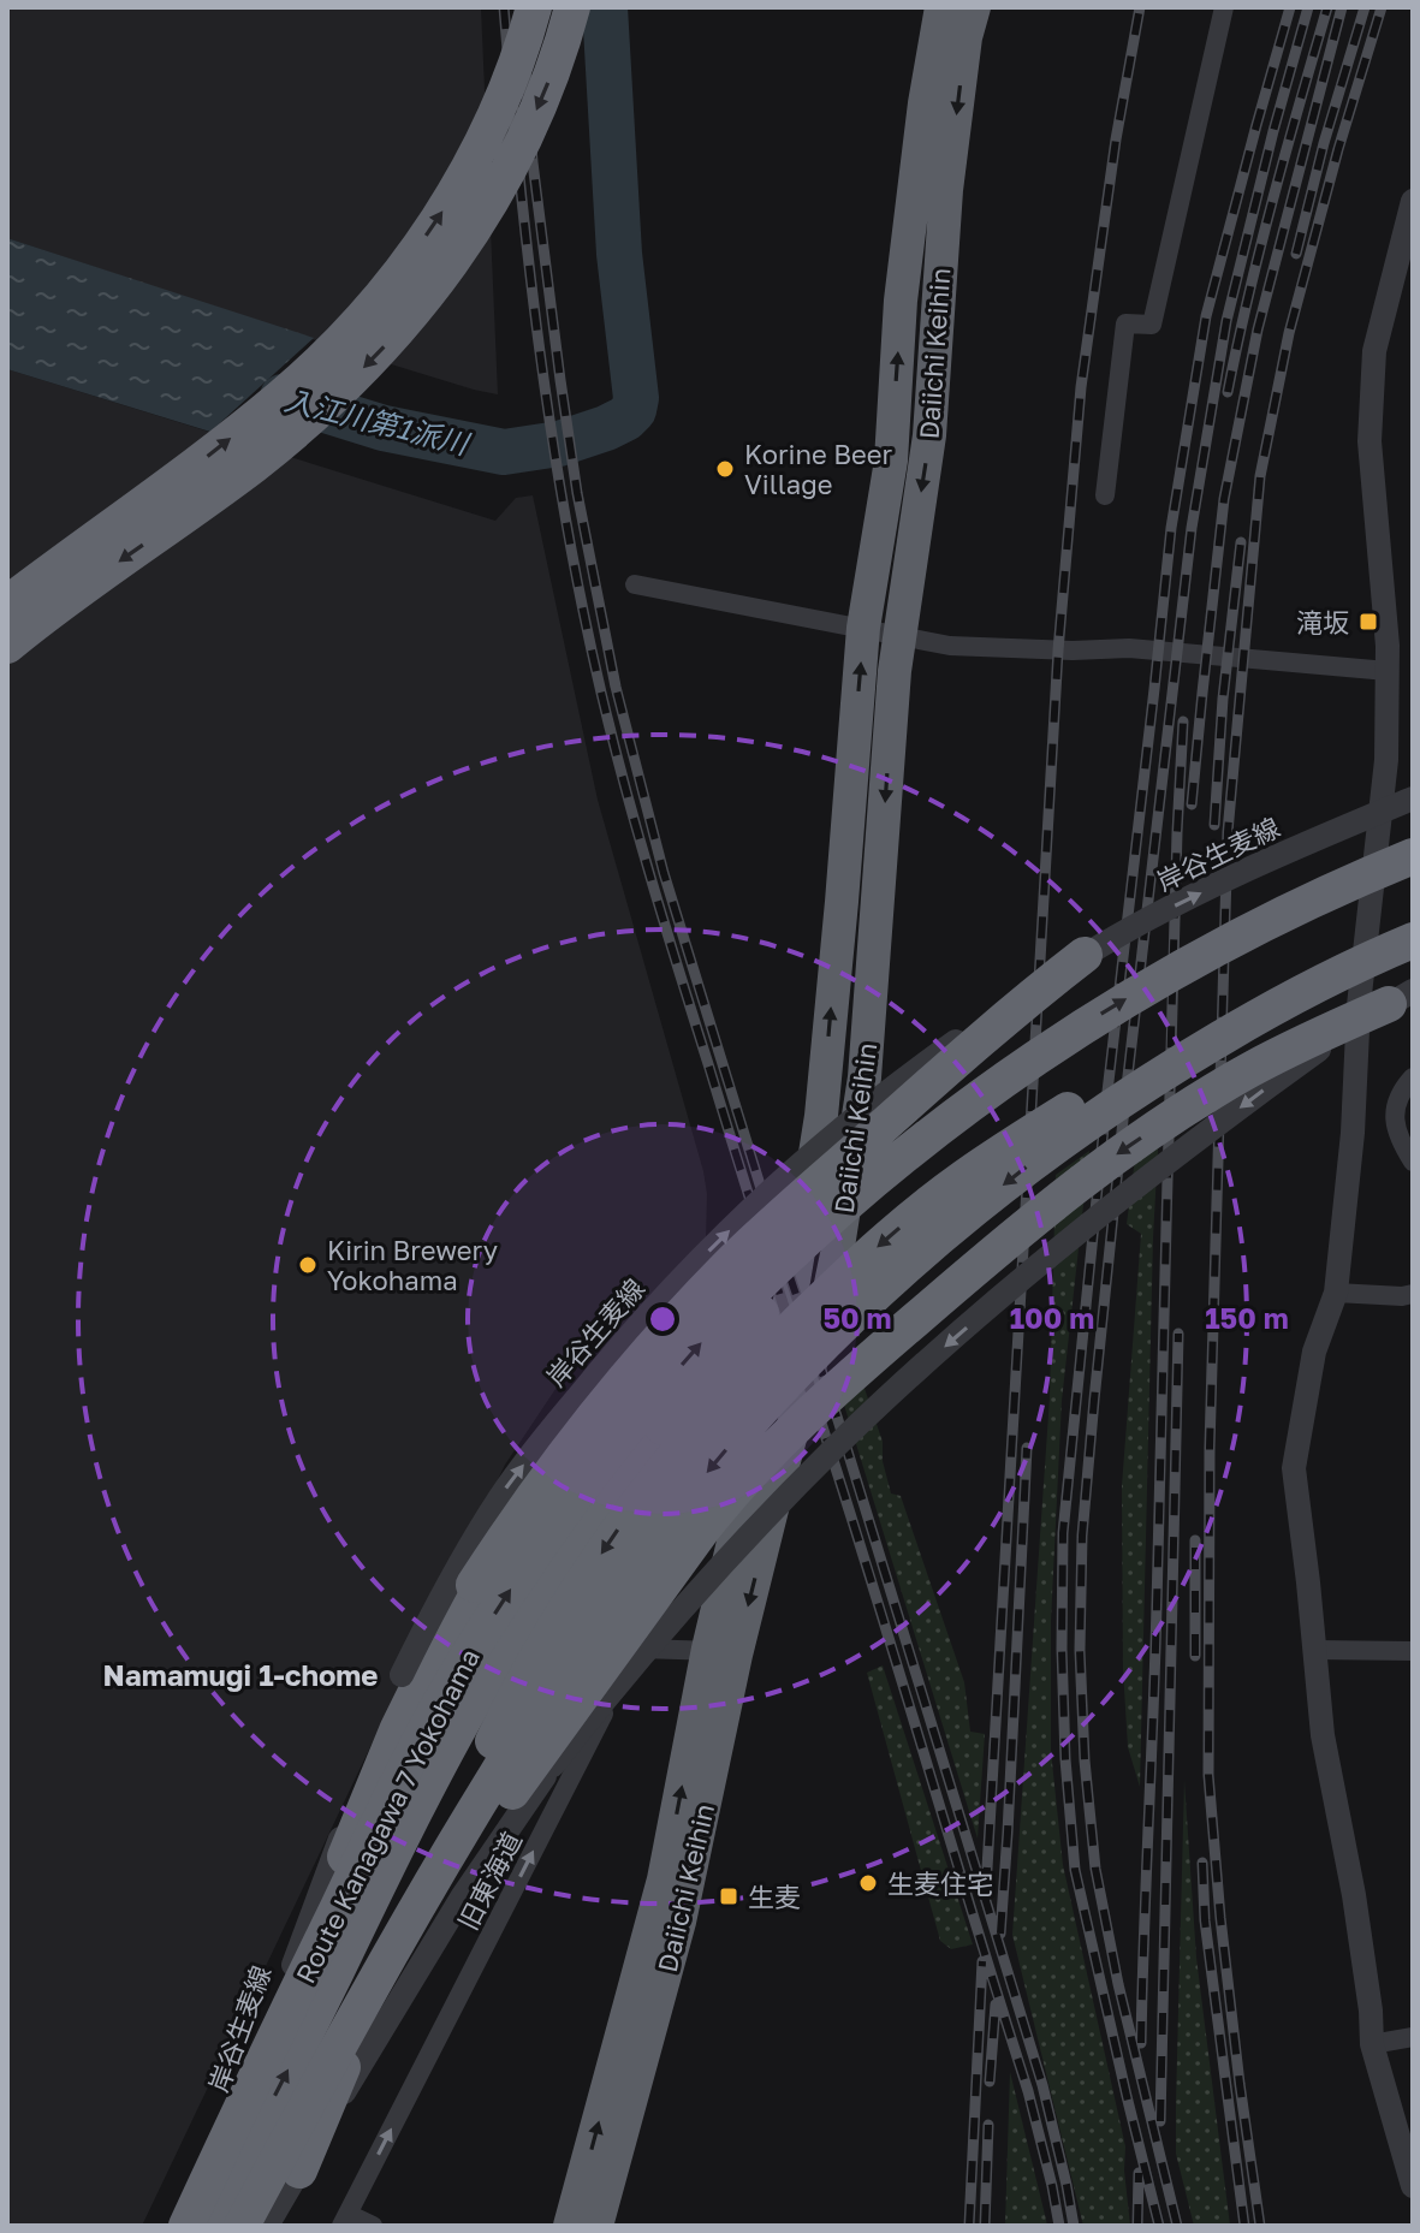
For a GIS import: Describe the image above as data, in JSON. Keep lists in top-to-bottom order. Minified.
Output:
{"streets":{"highway":["Daiichi Keihin","Route Kanagawa 7 Yokohama"],"street":["岸谷生麦線","旧東海道"]},"crossings":[["Daiichi Keihin","旧東海道"]],"districts":["Namamugi 1-chome"],"water":["入江川第1派川"],"places":{"other":["Korine Beer Village","Kirin Brewery Yokohama","生麦住宅"],"transit":["滝坂","生麦"]},"rings":["50 m","100 m","150 m"]}
